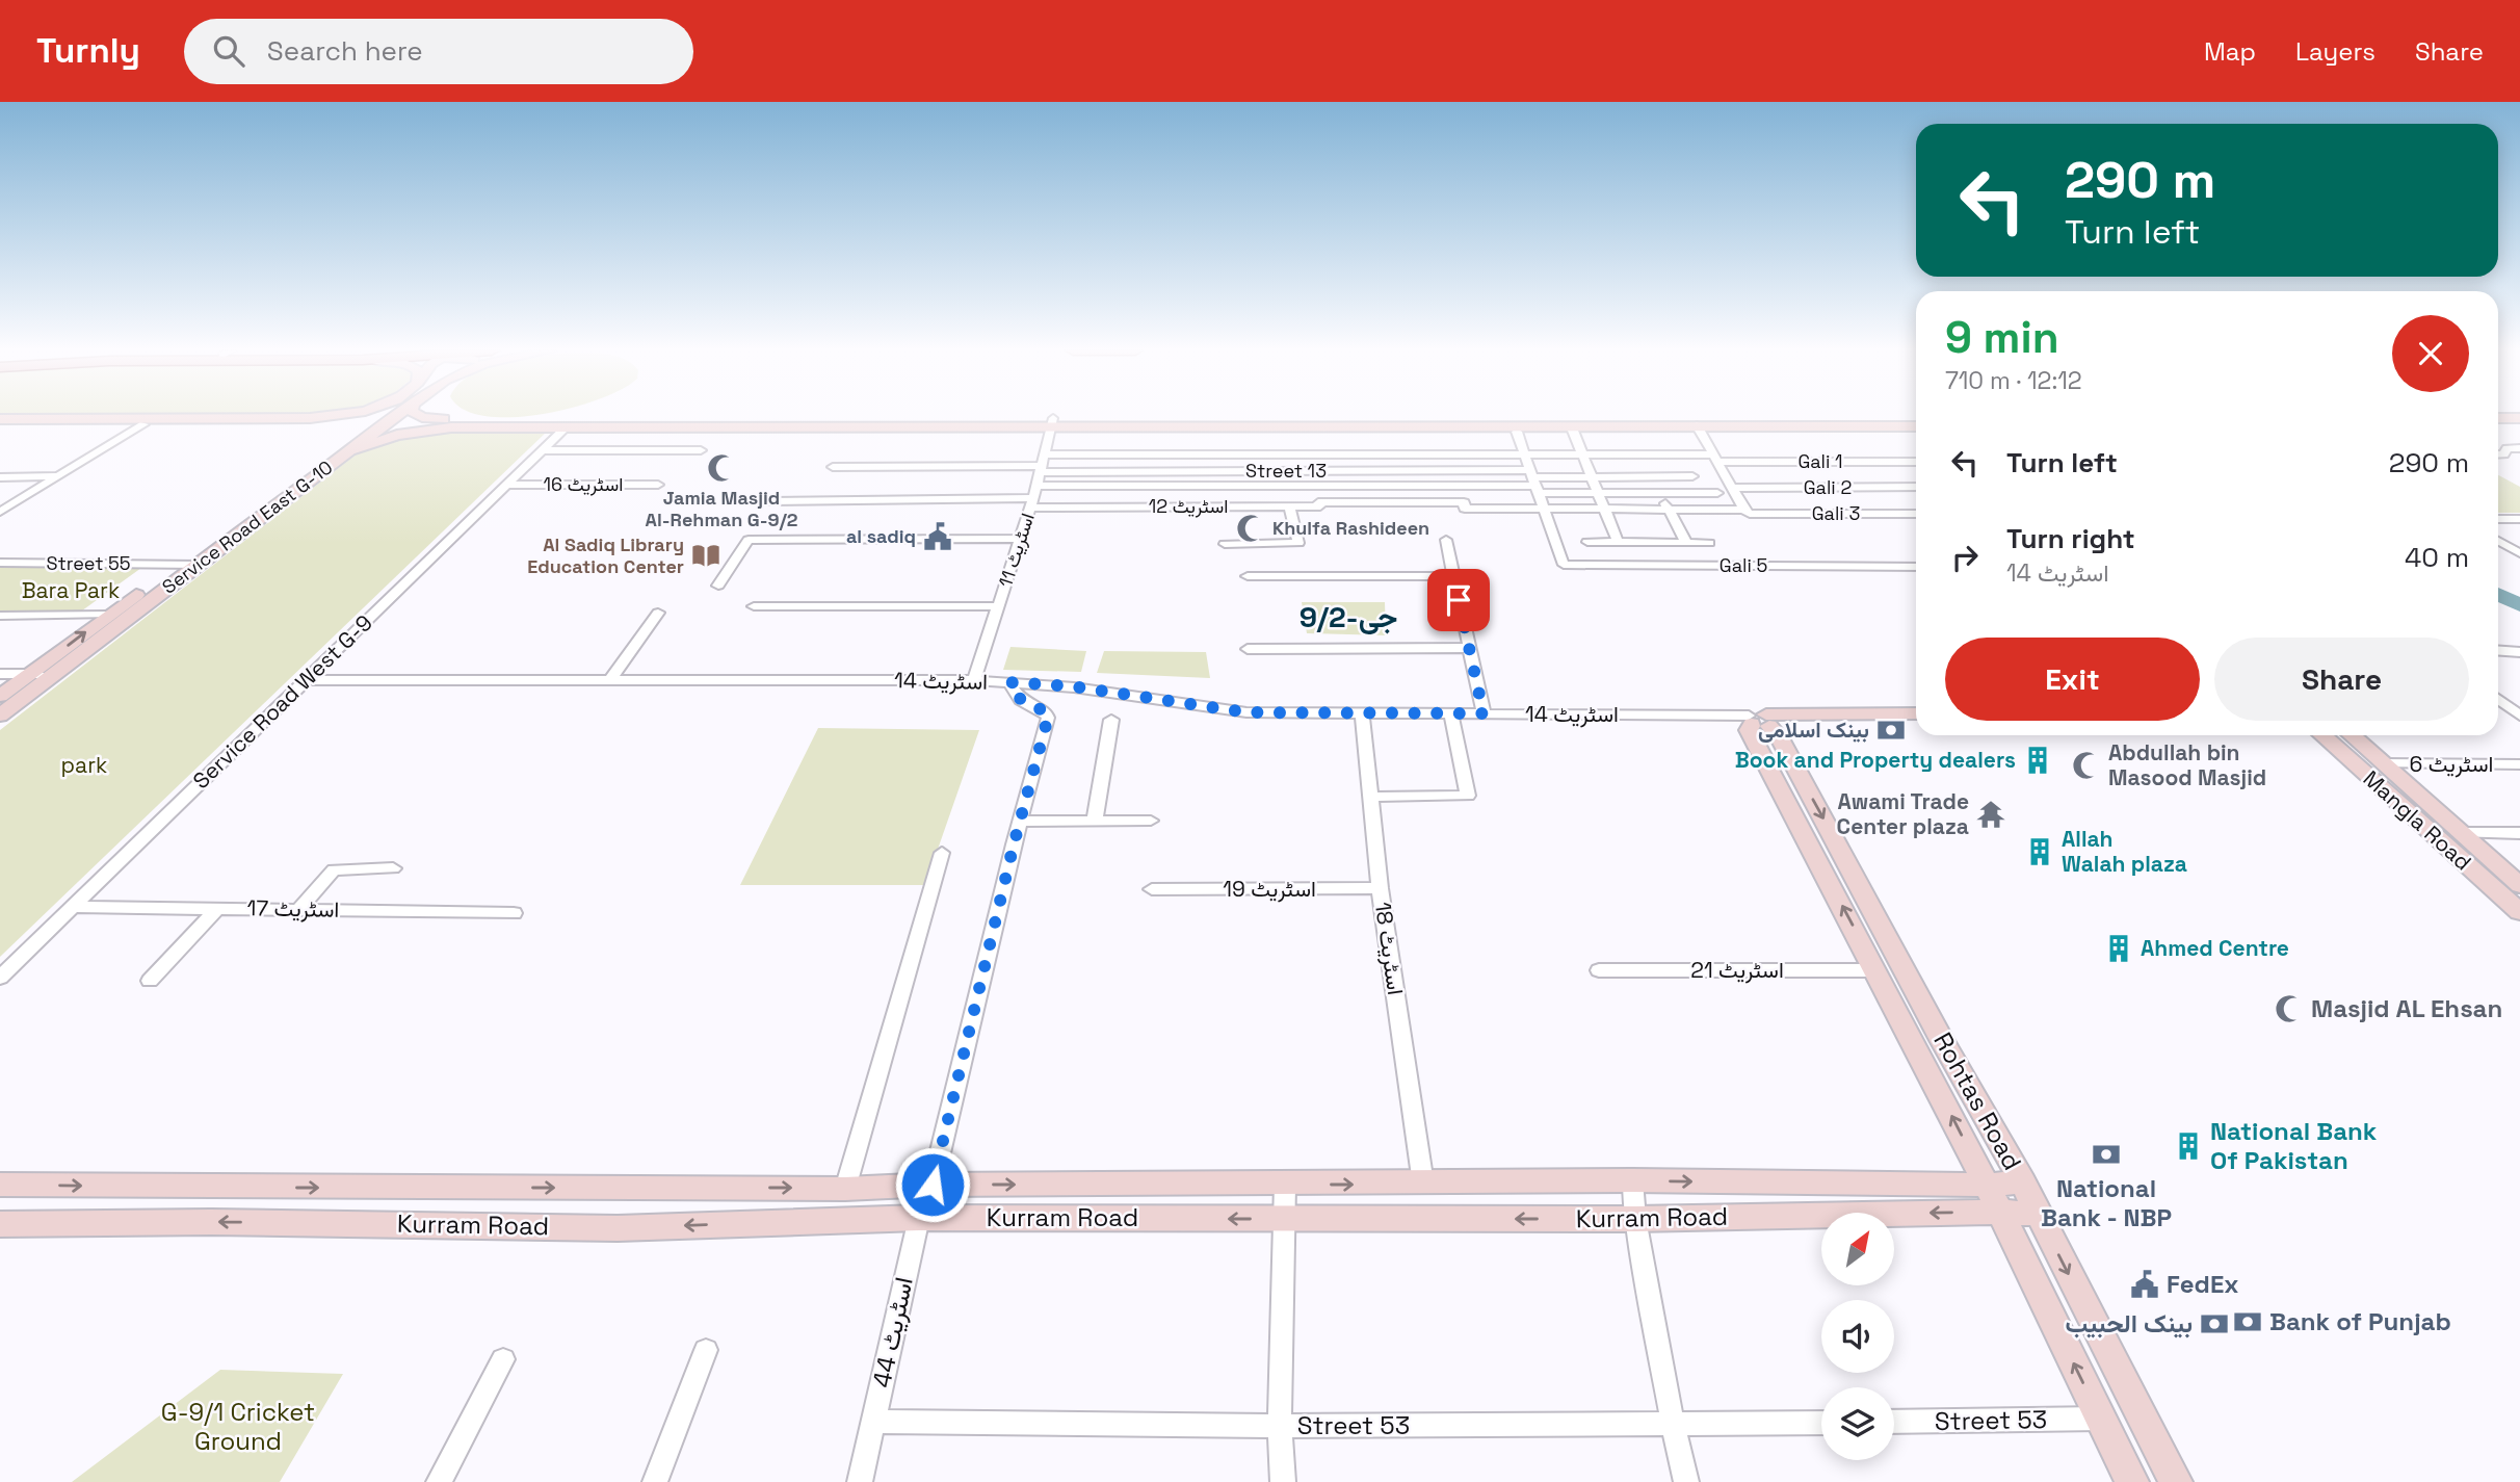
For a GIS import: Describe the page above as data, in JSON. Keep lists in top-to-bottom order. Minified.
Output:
{"streets":{"main road":["Service Road East G-10","Mangla Road","Rohtas Road","Kurram Road"],"street":["Gali 1","Street 13","اسٹریٹ 16","Gali 2","اسٹریٹ 12","Gali 3","اسٹریٹ 11","Street 55","Gali 5","اسٹریٹ 14","Service Road West G-9","اسٹریٹ 6","اسٹریٹ 17","اسٹریٹ 18","اسٹریٹ 21","اسٹریٹ 44","Street 53"]},"crossings":[["Gali 1","Street 13"],["Gali 1","اسٹریٹ 11"],["Street 13","اسٹریٹ 11"],["اسٹریٹ 16","Service Road West G-9"],["اسٹریٹ 12","Gali 3"],["اسٹریٹ 12","اسٹریٹ 11"],["Gali 3","Gali 5"],["Service Road East G-10","Street 55"],["اسٹریٹ 11","اسٹریٹ 14"],["اسٹریٹ 14","Service Road West G-9"],["اسٹریٹ 14","اسٹریٹ 18"],["اسٹریٹ 14","Rohtas Road"],["اسٹریٹ 14","اسٹریٹ 44"],["Service Road West G-9","اسٹریٹ 17"],["اسٹریٹ 6","Mangla Road"],["اسٹریٹ 18","Kurram Road"],["اسٹریٹ 21","Rohtas Road"],["Rohtas Road","Kurram Road"],["Rohtas Road","Street 53"],["Kurram Road","اسٹریٹ 44"],["اسٹریٹ 44","Street 53"]],"districts":["جی-9/2"],"parks":["Bara Park","park","G-9/1 Cricket Ground"],"places":{"mosque":["Jamia Masjid Al-Rehman G-9/2","Khulfa Rashideen","Abdullah bin Masood Masjid","Masjid AL Ehsan"],"public building":["al sadiq","FedEx"],"library":["Al Sadiq Library Education Center"],"bank":["بینک اسلامی","National Bank - NBP","Bank of Punjab","بينک الحبيب"],"building":["Book and Property dealers","Allah Walah plaza","Ahmed Centre","National Bank Of Pakistan"],"temple":["Awami Trade Center plaza"]},"north":"top right","page":{"header":"Turnly","search":"Search here","nav":["Map","Layers","Share"],"turn":["290 m","Turn left"],"heading":["9 min","710 m · 12:12"],"list":[{"name":"Turn left","value":"290 m"},{"name":"Turn right","note":"اسٹریٹ 14","value":"40 m"}],"buttons":["Exit","Share"]}}
